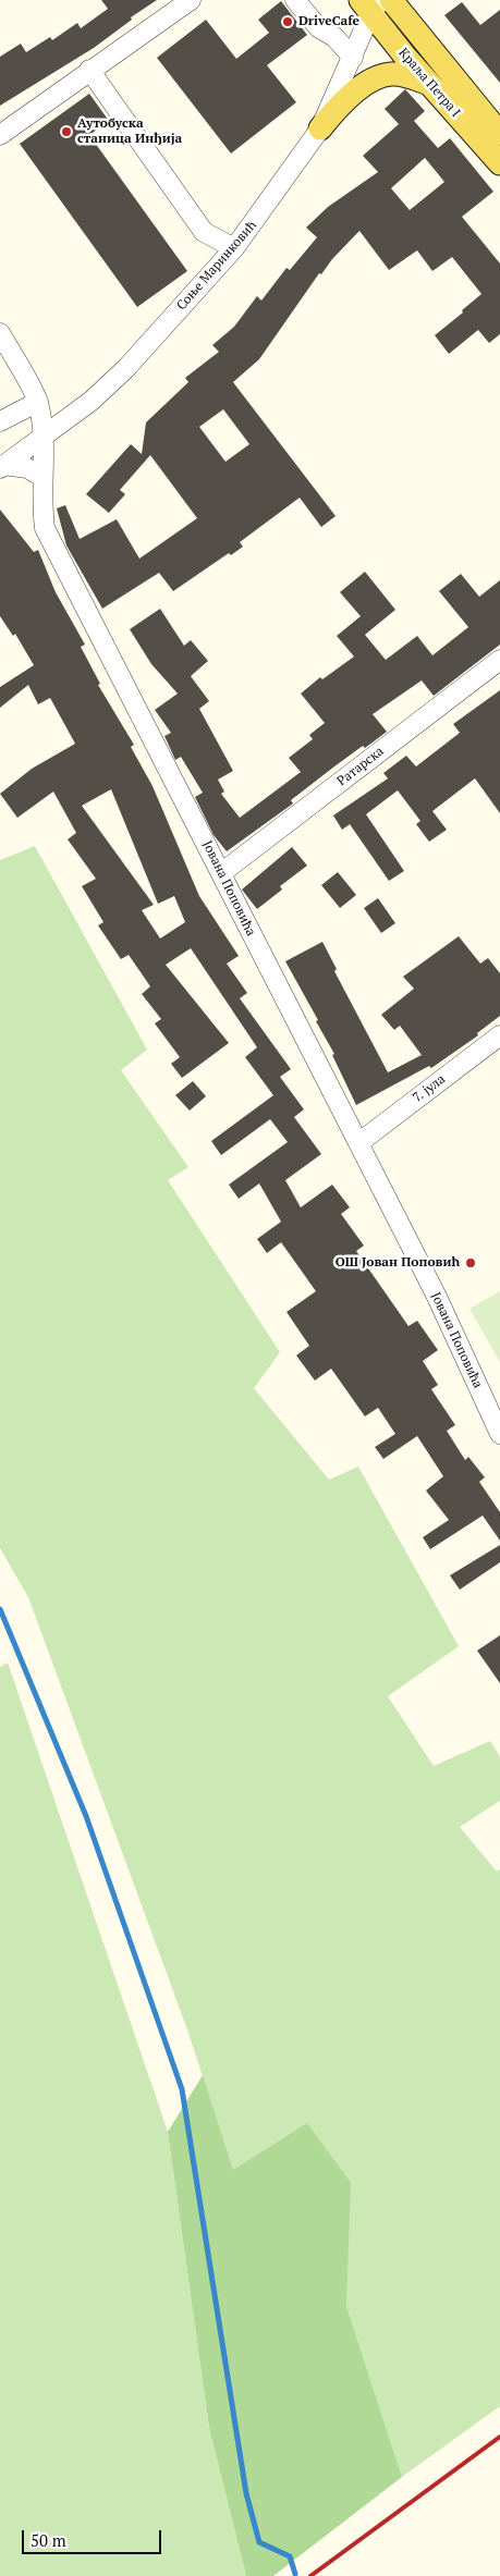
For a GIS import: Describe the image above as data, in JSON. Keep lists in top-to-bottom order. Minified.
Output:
{"streets":{"main road":["Краља Петра I"],"street":["Соње Маринковић","Ратарска","Јована Поповића","7. јула"]},"crossings":[["Краља Петра I","Соње Маринковић"],["Соње Маринковић","Јована Поповића"],["Ратарска","Јована Поповића"],["Јована Поповића","7. јула"]],"places":["DriveCafe","Аутобуска станица Инђија","ОШ Јован Поповић"],"scale_bar":"50 m"}
